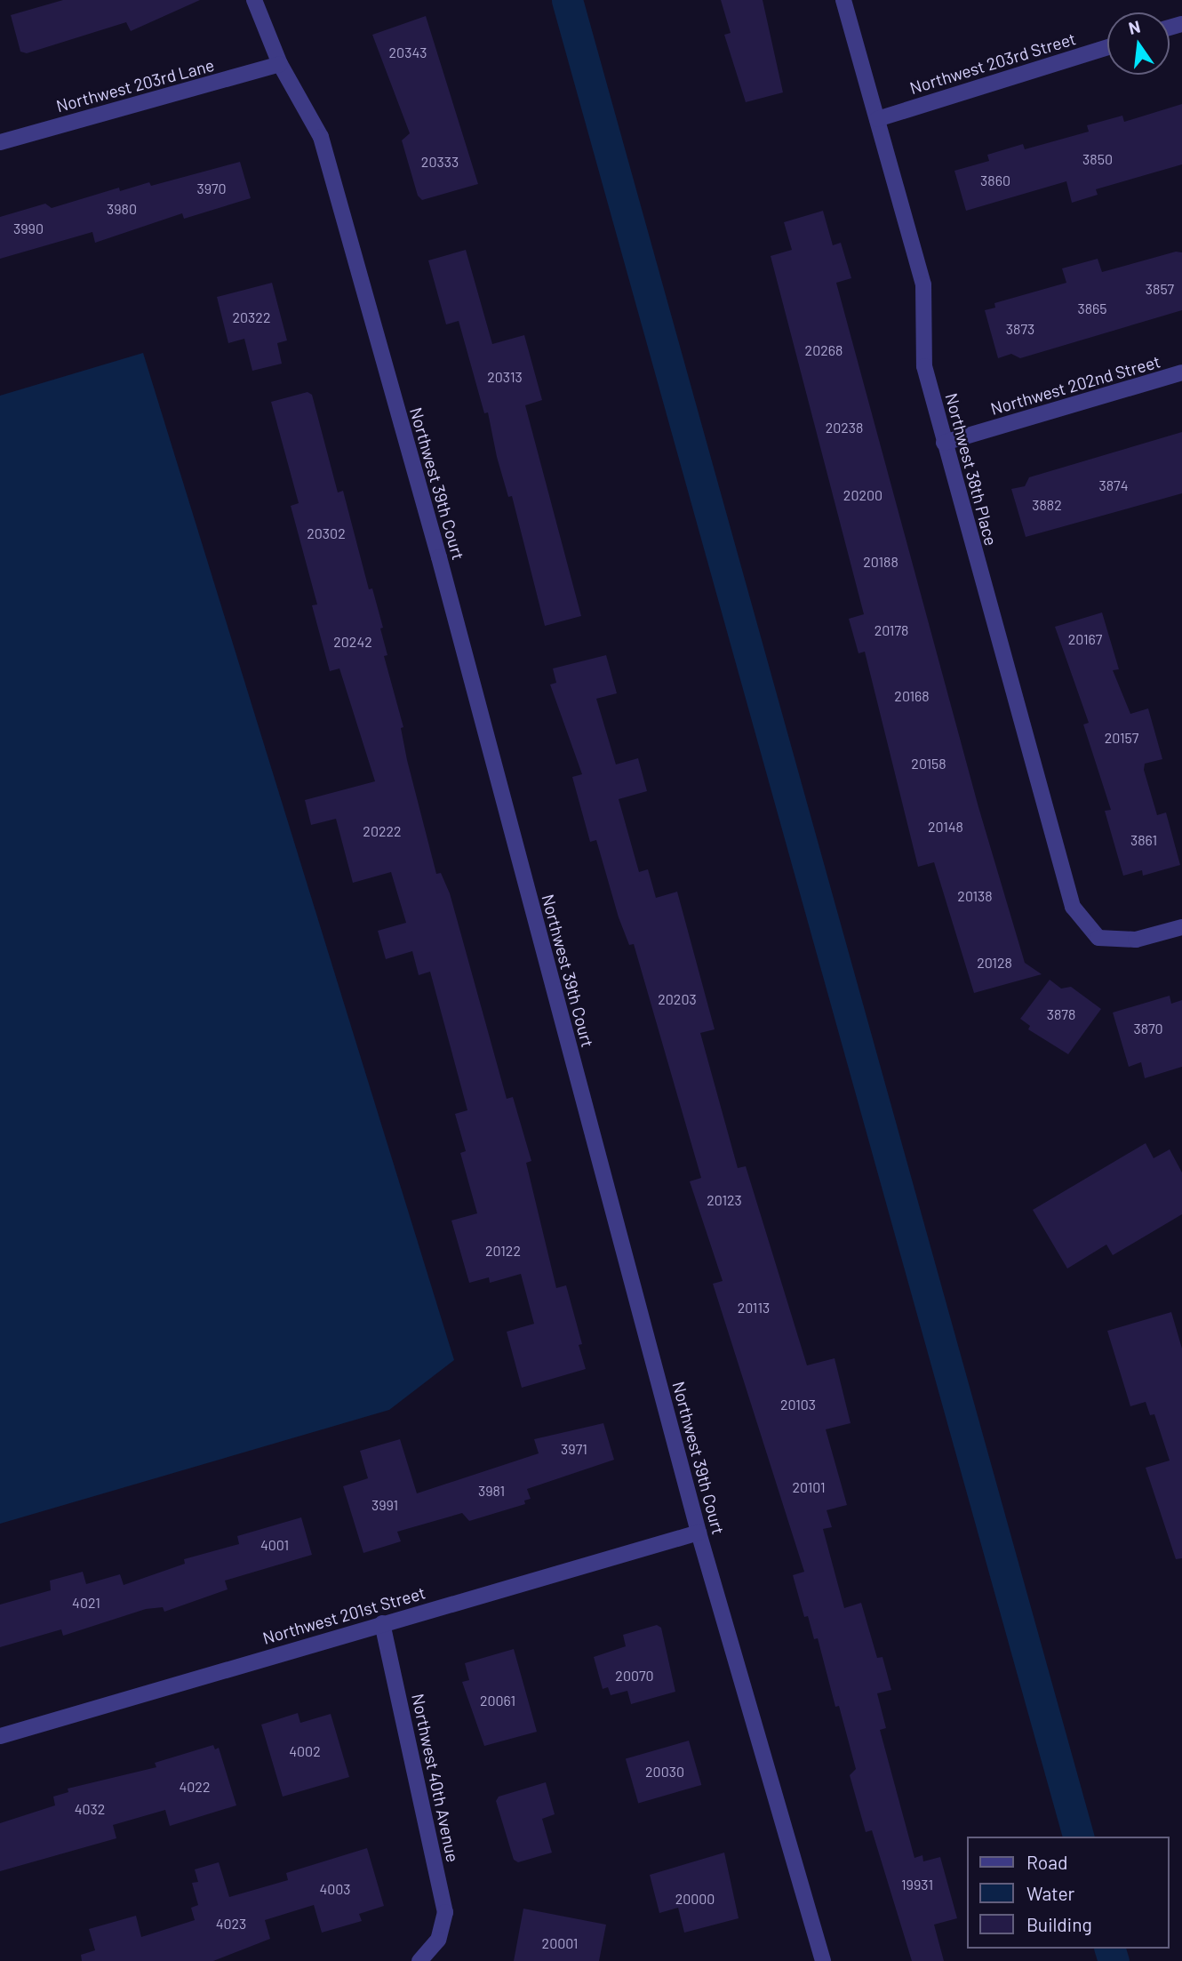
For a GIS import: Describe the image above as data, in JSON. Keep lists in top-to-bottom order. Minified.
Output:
{"streets":{"street":["Northwest 203rd Street","Northwest 203rd Lane","Northwest 202nd Street","Northwest 38th Place","Northwest 39th Court","Northwest 201st Street","Northwest 40th Avenue"]},"crossings":[["Northwest 203rd Street","Northwest 38th Place"],["Northwest 203rd Lane","Northwest 39th Court"],["Northwest 202nd Street","Northwest 38th Place"],["Northwest 39th Court","Northwest 201st Street"],["Northwest 201st Street","Northwest 40th Avenue"]],"house_numbers":["20343","3850","20333","3860","3970","3980","3990","3857","3865","20322","3873","20268","20313","20238","3874","20200","3882","20302","20188","20178","20167","20242","20168","20157","20158","20148","20222","3861","20138","20128","20203","3878","3870","20123","20122","20113","20103","3971","20101","3981","3991","4001","4021","20070","20061","4002","20030","4022","4032","19931","4003","20000","4023","20001"],"legend":["Road","Water","Building"],"north":"top"}
